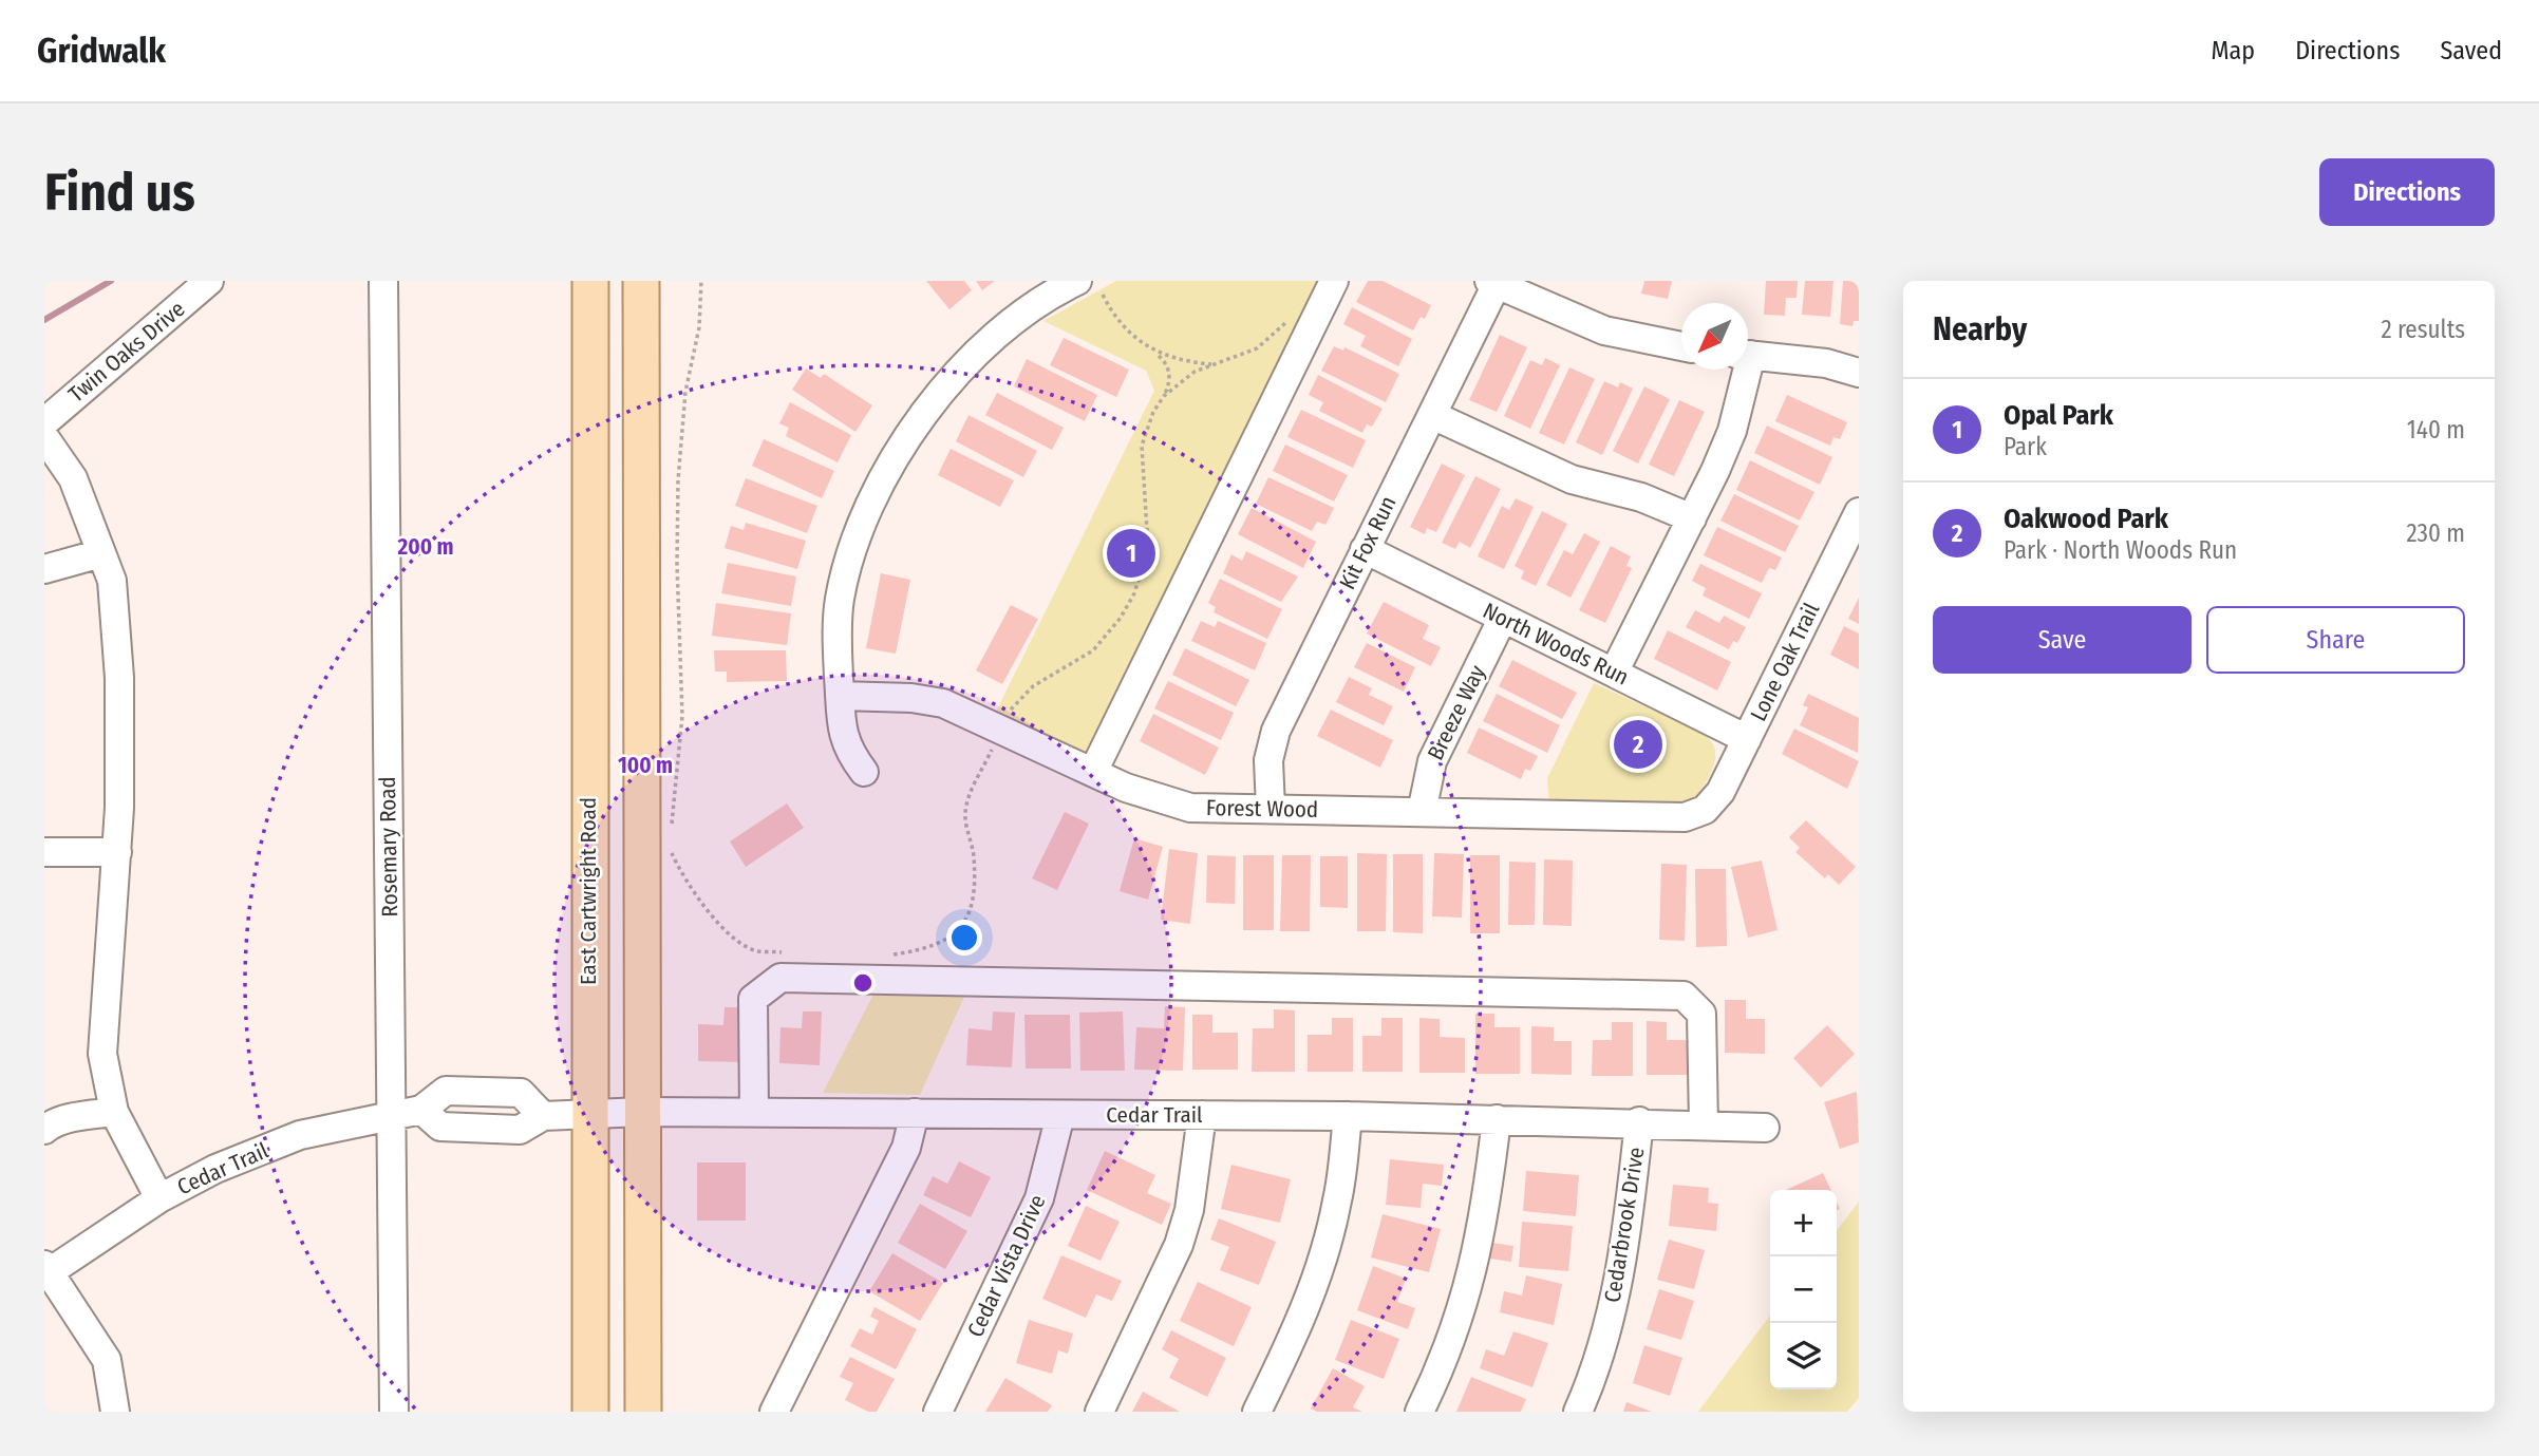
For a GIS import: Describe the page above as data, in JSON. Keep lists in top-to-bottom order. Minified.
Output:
{"streets":{"main road":["East Cartwright Road"],"street":["Twin Oaks Drive","Kit Fox Run","North Woods Run","Lone Oak Trail","Breeze Way","Forest Wood","Rosemary Road","Cedar Trail","Cedarbrook Drive","Cedar Vista Drive"]},"crossings":[["Kit Fox Run","North Woods Run"],["Kit Fox Run","Forest Wood"],["North Woods Run","Lone Oak Trail"],["North Woods Run","Breeze Way"],["Lone Oak Trail","Forest Wood"],["Breeze Way","Forest Wood"],["Rosemary Road","Cedar Trail"],["East Cartwright Road","Cedar Trail"],["Cedar Trail","Cedarbrook Drive"],["Cedar Trail","Cedar Vista Drive"]],"north":"bottom left","page":{"header":"Gridwalk","nav":["Map","Directions","Saved"],"buttons":["Directions",["Save","Share"]],"title":"Find us","heading":["Nearby","2 results"],"list":[{"mark":"1","name":"Opal Park","note":"Park","value":"140 m"},{"mark":"2","name":"Oakwood Park","note":"Park · North Woods Run","value":"230 m"}],"pins":["1","2"],"map_buttons":["+","−"]},"rings":["200 m","100 m"]}
